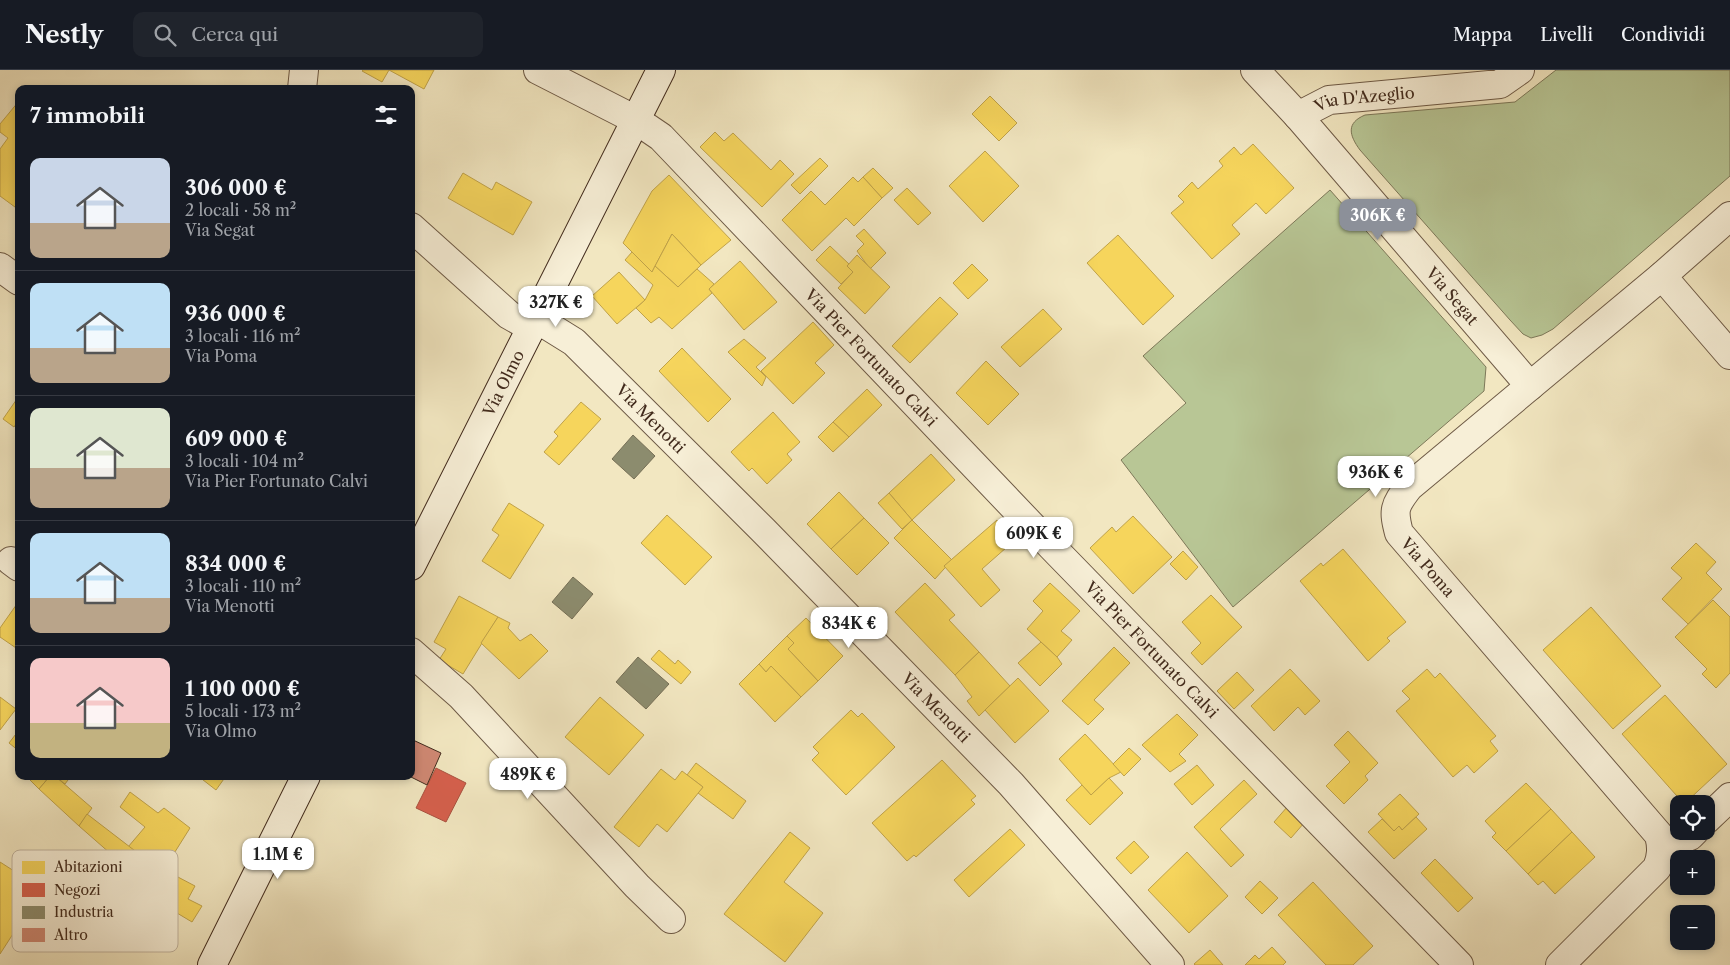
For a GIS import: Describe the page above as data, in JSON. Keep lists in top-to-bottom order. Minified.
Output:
{"streets":{"street":["Via D'Azeglio","Via Segat","Via Pier Fortunato Calvi","Via Olmo","Via Menotti","Via Poma"]},"crossings":[["Via D'Azeglio","Via Segat"],["Via Segat","Via Poma"],["Via Pier Fortunato Calvi","Via Olmo"],["Via Olmo","Via Menotti"]],"legend":["Abitazioni","Negozi","Industria","Altro"],"page":{"header":"Nestly","search":"Cerca qui","nav":["Mappa","Livelli","Condividi"],"heading":"7 immobili","list":[{"name":"306 000 €","note":"2 locali · 58 m² · Via Segat"},{"name":"936 000 €","note":"3 locali · 116 m² · Via Poma"},{"name":"609 000 €","note":"3 locali · 104 m² · Via Pier Fortunato Calvi"},{"name":"834 000 €","note":"3 locali · 110 m² · Via Menotti"},{"name":"1 100 000 €","note":"5 locali · 173 m² · Via Olmo"}],"price":["306K €","327K €","936K €","609K €","834K €","489K €","1.1M €"],"map_buttons":["+","−"]}}
